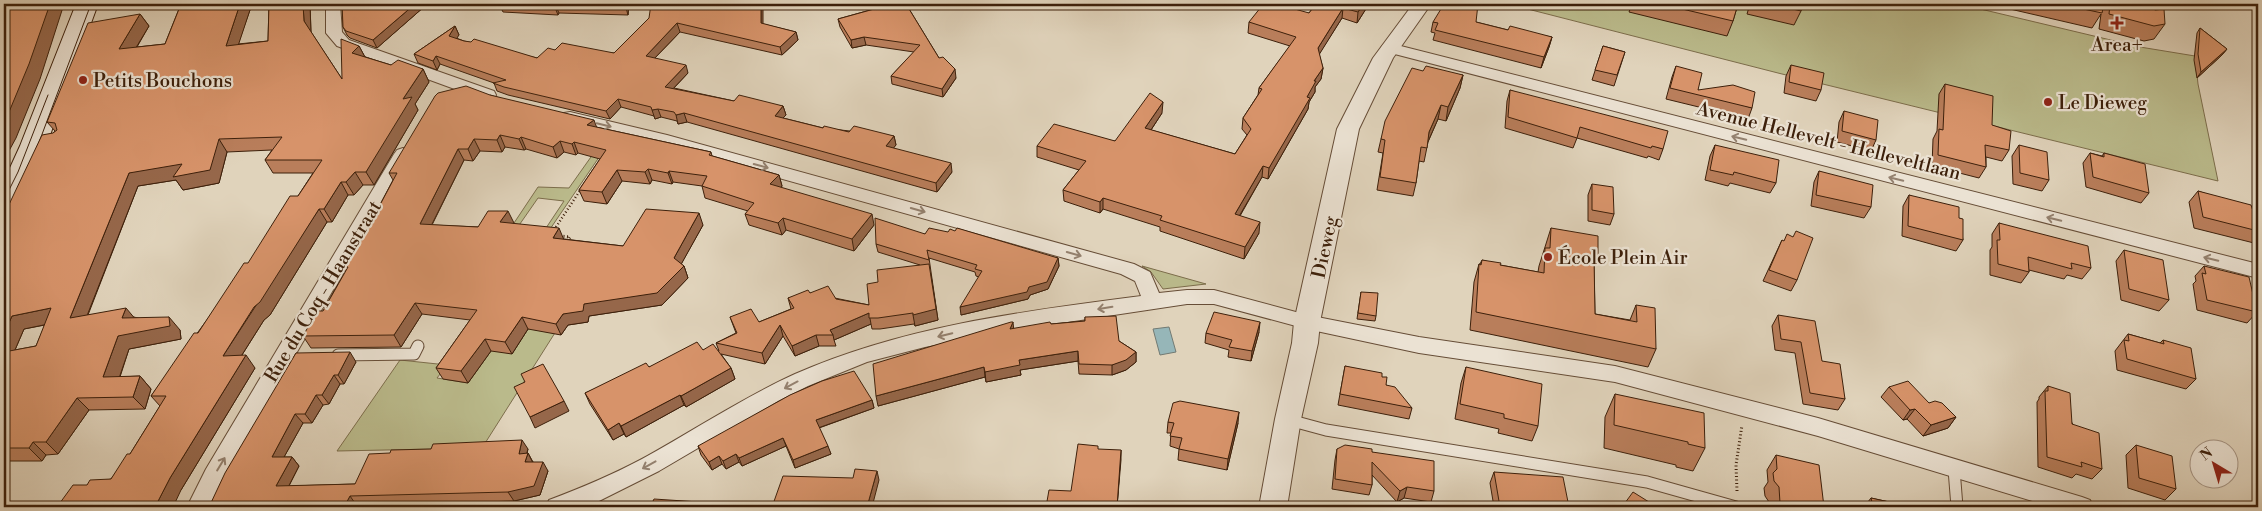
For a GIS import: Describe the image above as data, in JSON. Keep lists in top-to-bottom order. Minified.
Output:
{"streets":{"street":["Avenue Hellevelt - Helleveltlaan","Dieweg","Rue du Coq - Haanstraat"]},"crossings":[["Avenue Hellevelt - Helleveltlaan","Dieweg"]],"one_way":["Avenue Hellevelt - Helleveltlaan","Rue du Coq - Haanstraat"],"places":{"health":["Area+"],"other":["Petits Bouchons","Le Dieweg","École Plein Air"]},"north":"top left"}
